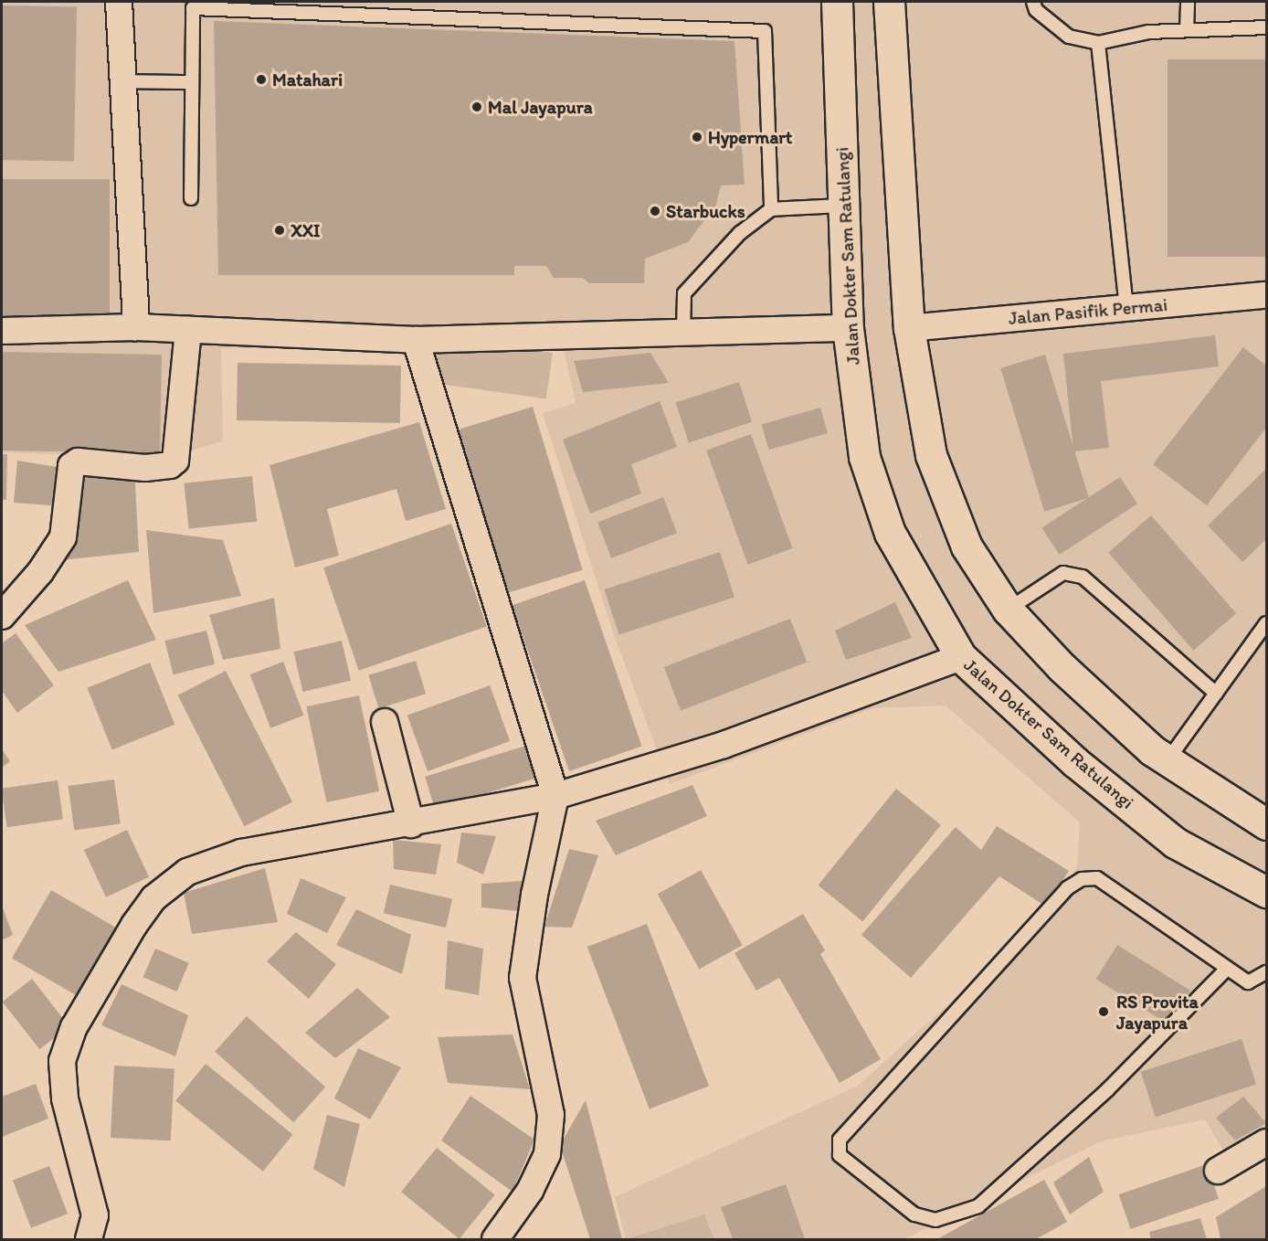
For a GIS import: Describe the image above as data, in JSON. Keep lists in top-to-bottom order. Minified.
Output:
{"streets":{"main road":["Jalan Dokter Sam Ratulangi"],"street":["Jalan Pasifik Permai"]},"places":["Matahari","Mal Jayapura","Hypermart","Starbucks","XXI","RS Provita Jayapura"]}
